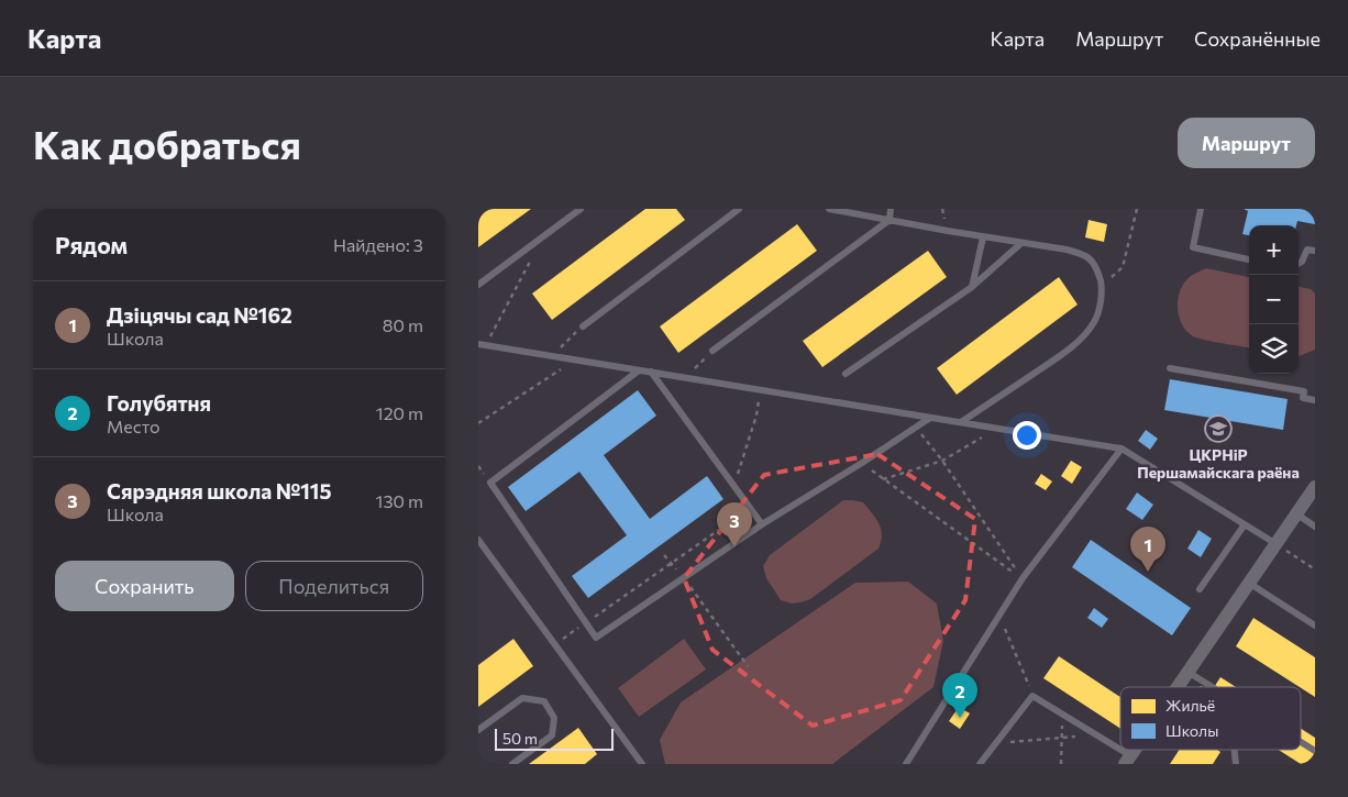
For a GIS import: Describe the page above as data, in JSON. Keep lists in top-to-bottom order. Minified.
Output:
{"places":{"school or university":["ЦКРНіР Першамайскага раёна"]},"legend":["Жильё","Школы"],"scale_bar":"50 m","page":{"header":"Карта","nav":["Карта","Маршрут","Сохранённые"],"buttons":["Маршрут",["Сохранить","Поделиться"]],"title":"Как добраться","heading":["Рядом","Найдено: 3"],"map_buttons":["+","−"],"list":[{"mark":"1","name":"Дзіцячы сад №162","note":"Школа","value":"80 m"},{"mark":"2","name":"Голубятня","note":"Место","value":"120 m"},{"mark":"3","name":"Сярэдняя школа №115","note":"Школа","value":"130 m"}],"pins":["3","1","2"],"scale":"50 m"}}
